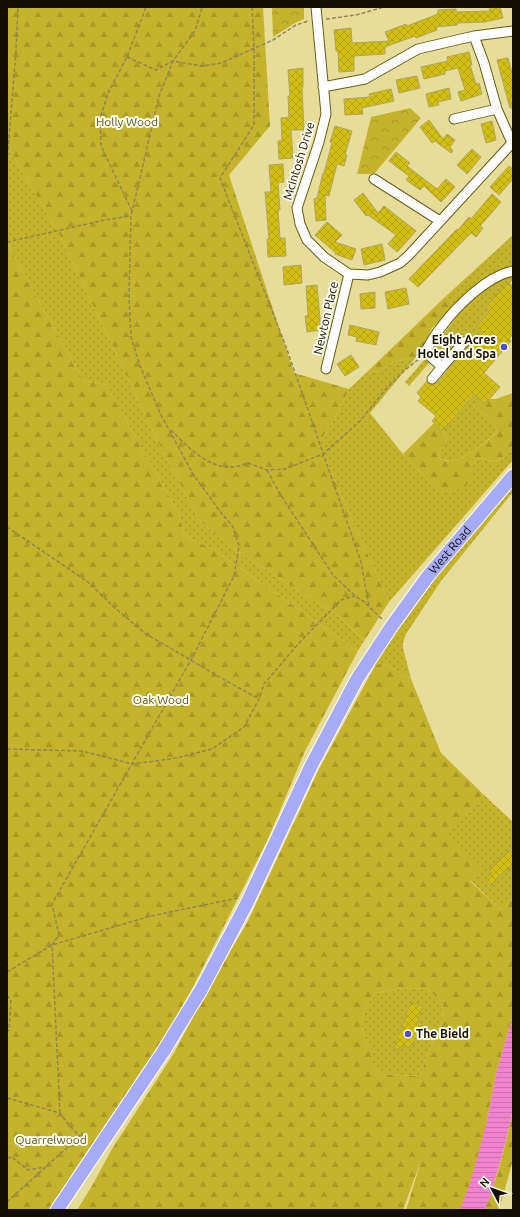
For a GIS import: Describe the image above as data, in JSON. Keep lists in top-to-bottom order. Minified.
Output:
{"streets":{"highway":["West Road"],"street":["McIntosh Drive","Newton Place"]},"crossings":[["McIntosh Drive","Newton Place"]],"parks":["Holly Wood","Oak Wood","Quarrelwood"],"places":["Eight Acres Hotel and Spa","The Bield"],"north":"top left"}
